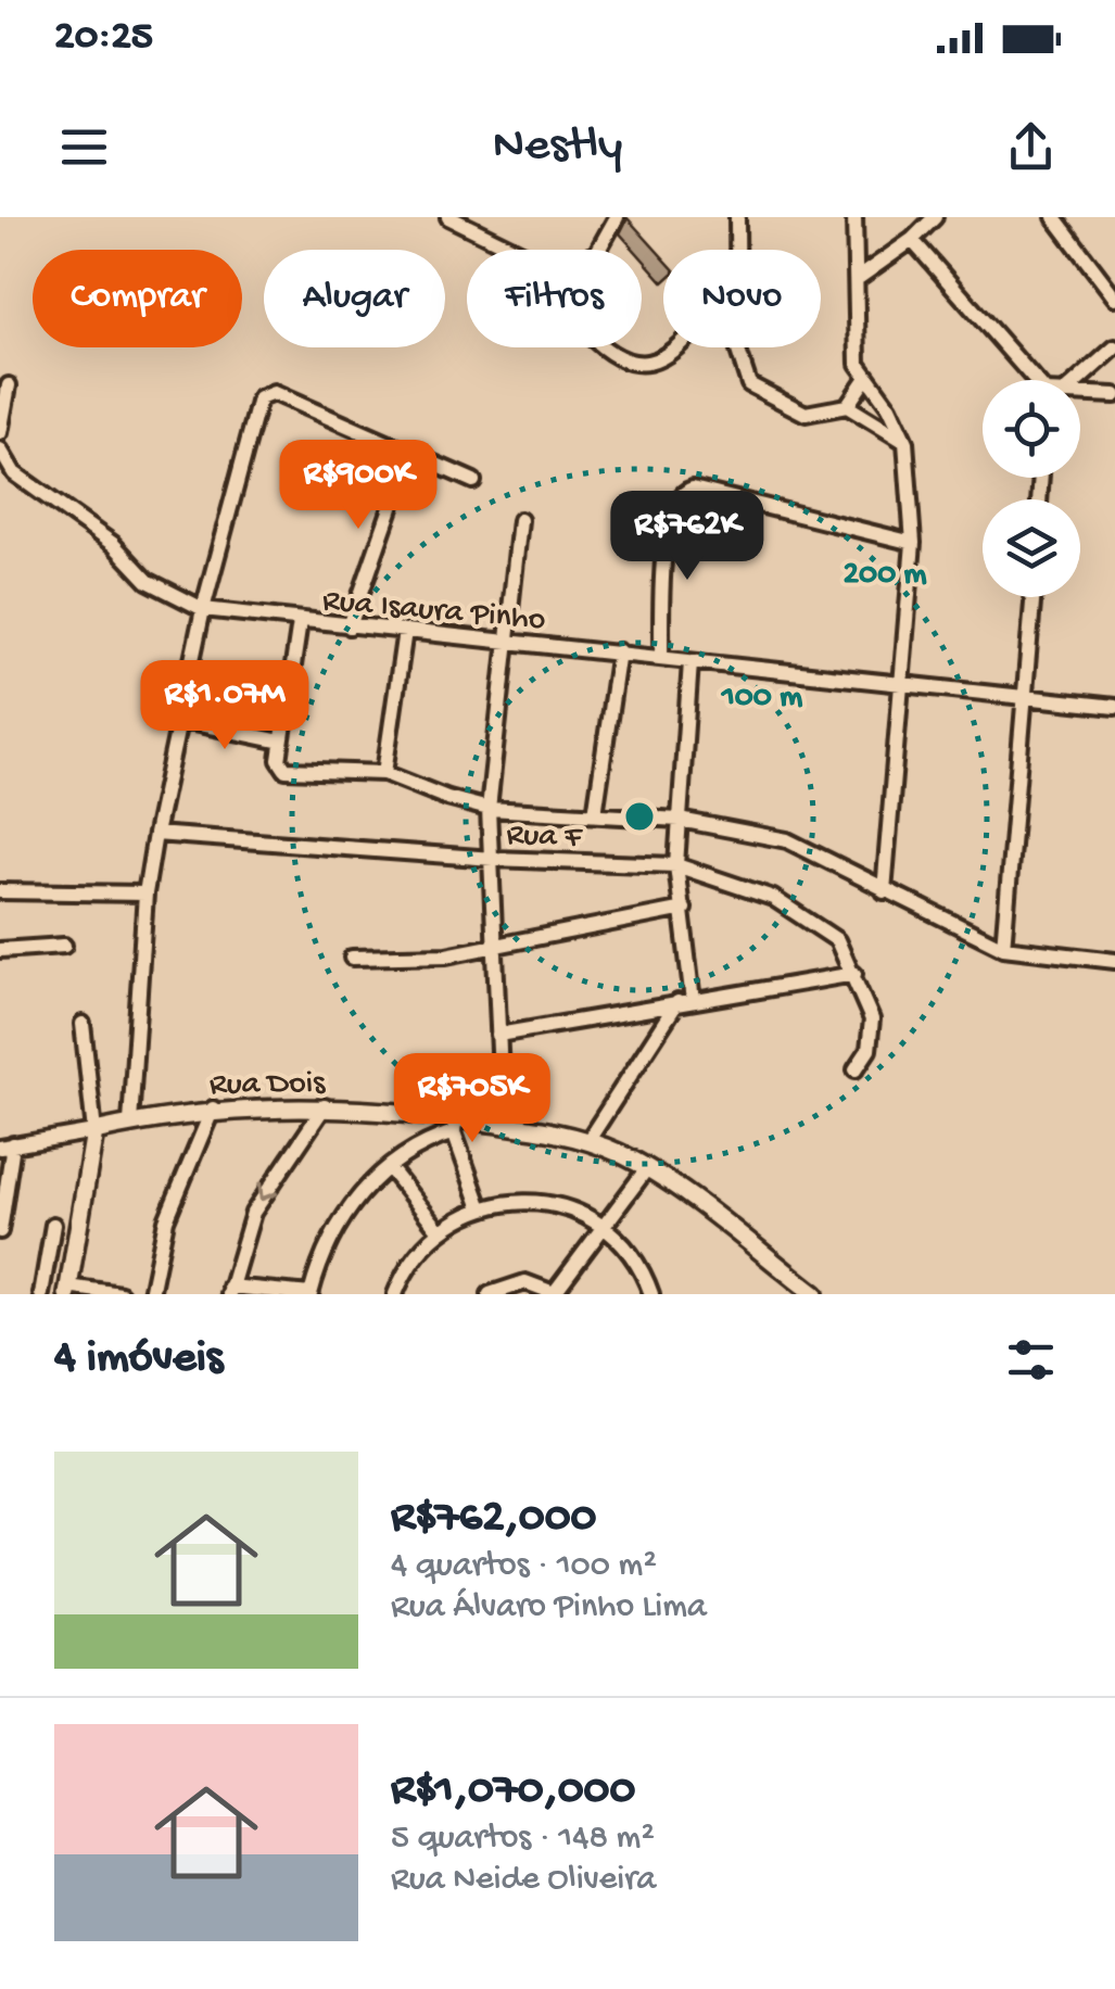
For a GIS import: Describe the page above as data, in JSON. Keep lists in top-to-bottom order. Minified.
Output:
{"streets":{"street":["Rua Isaura Pinho","Rua F","Rua Dois"]},"page":{"status":"20:25","header":"Nestly","chip":["Comprar","Alugar","Filtros","Novo"],"price":["R$900K","R$762K","R$1.07M","R$705K"],"heading":"4 imóveis","list":[{"name":"R$762,000","note":"4 quartos · 100 m² · Rua Álvaro Pinho Lima"},{"name":"R$1,070,000","note":"5 quartos · 148 m² · Rua Neide Oliveira"}]},"rings":["200 m","100 m"]}
